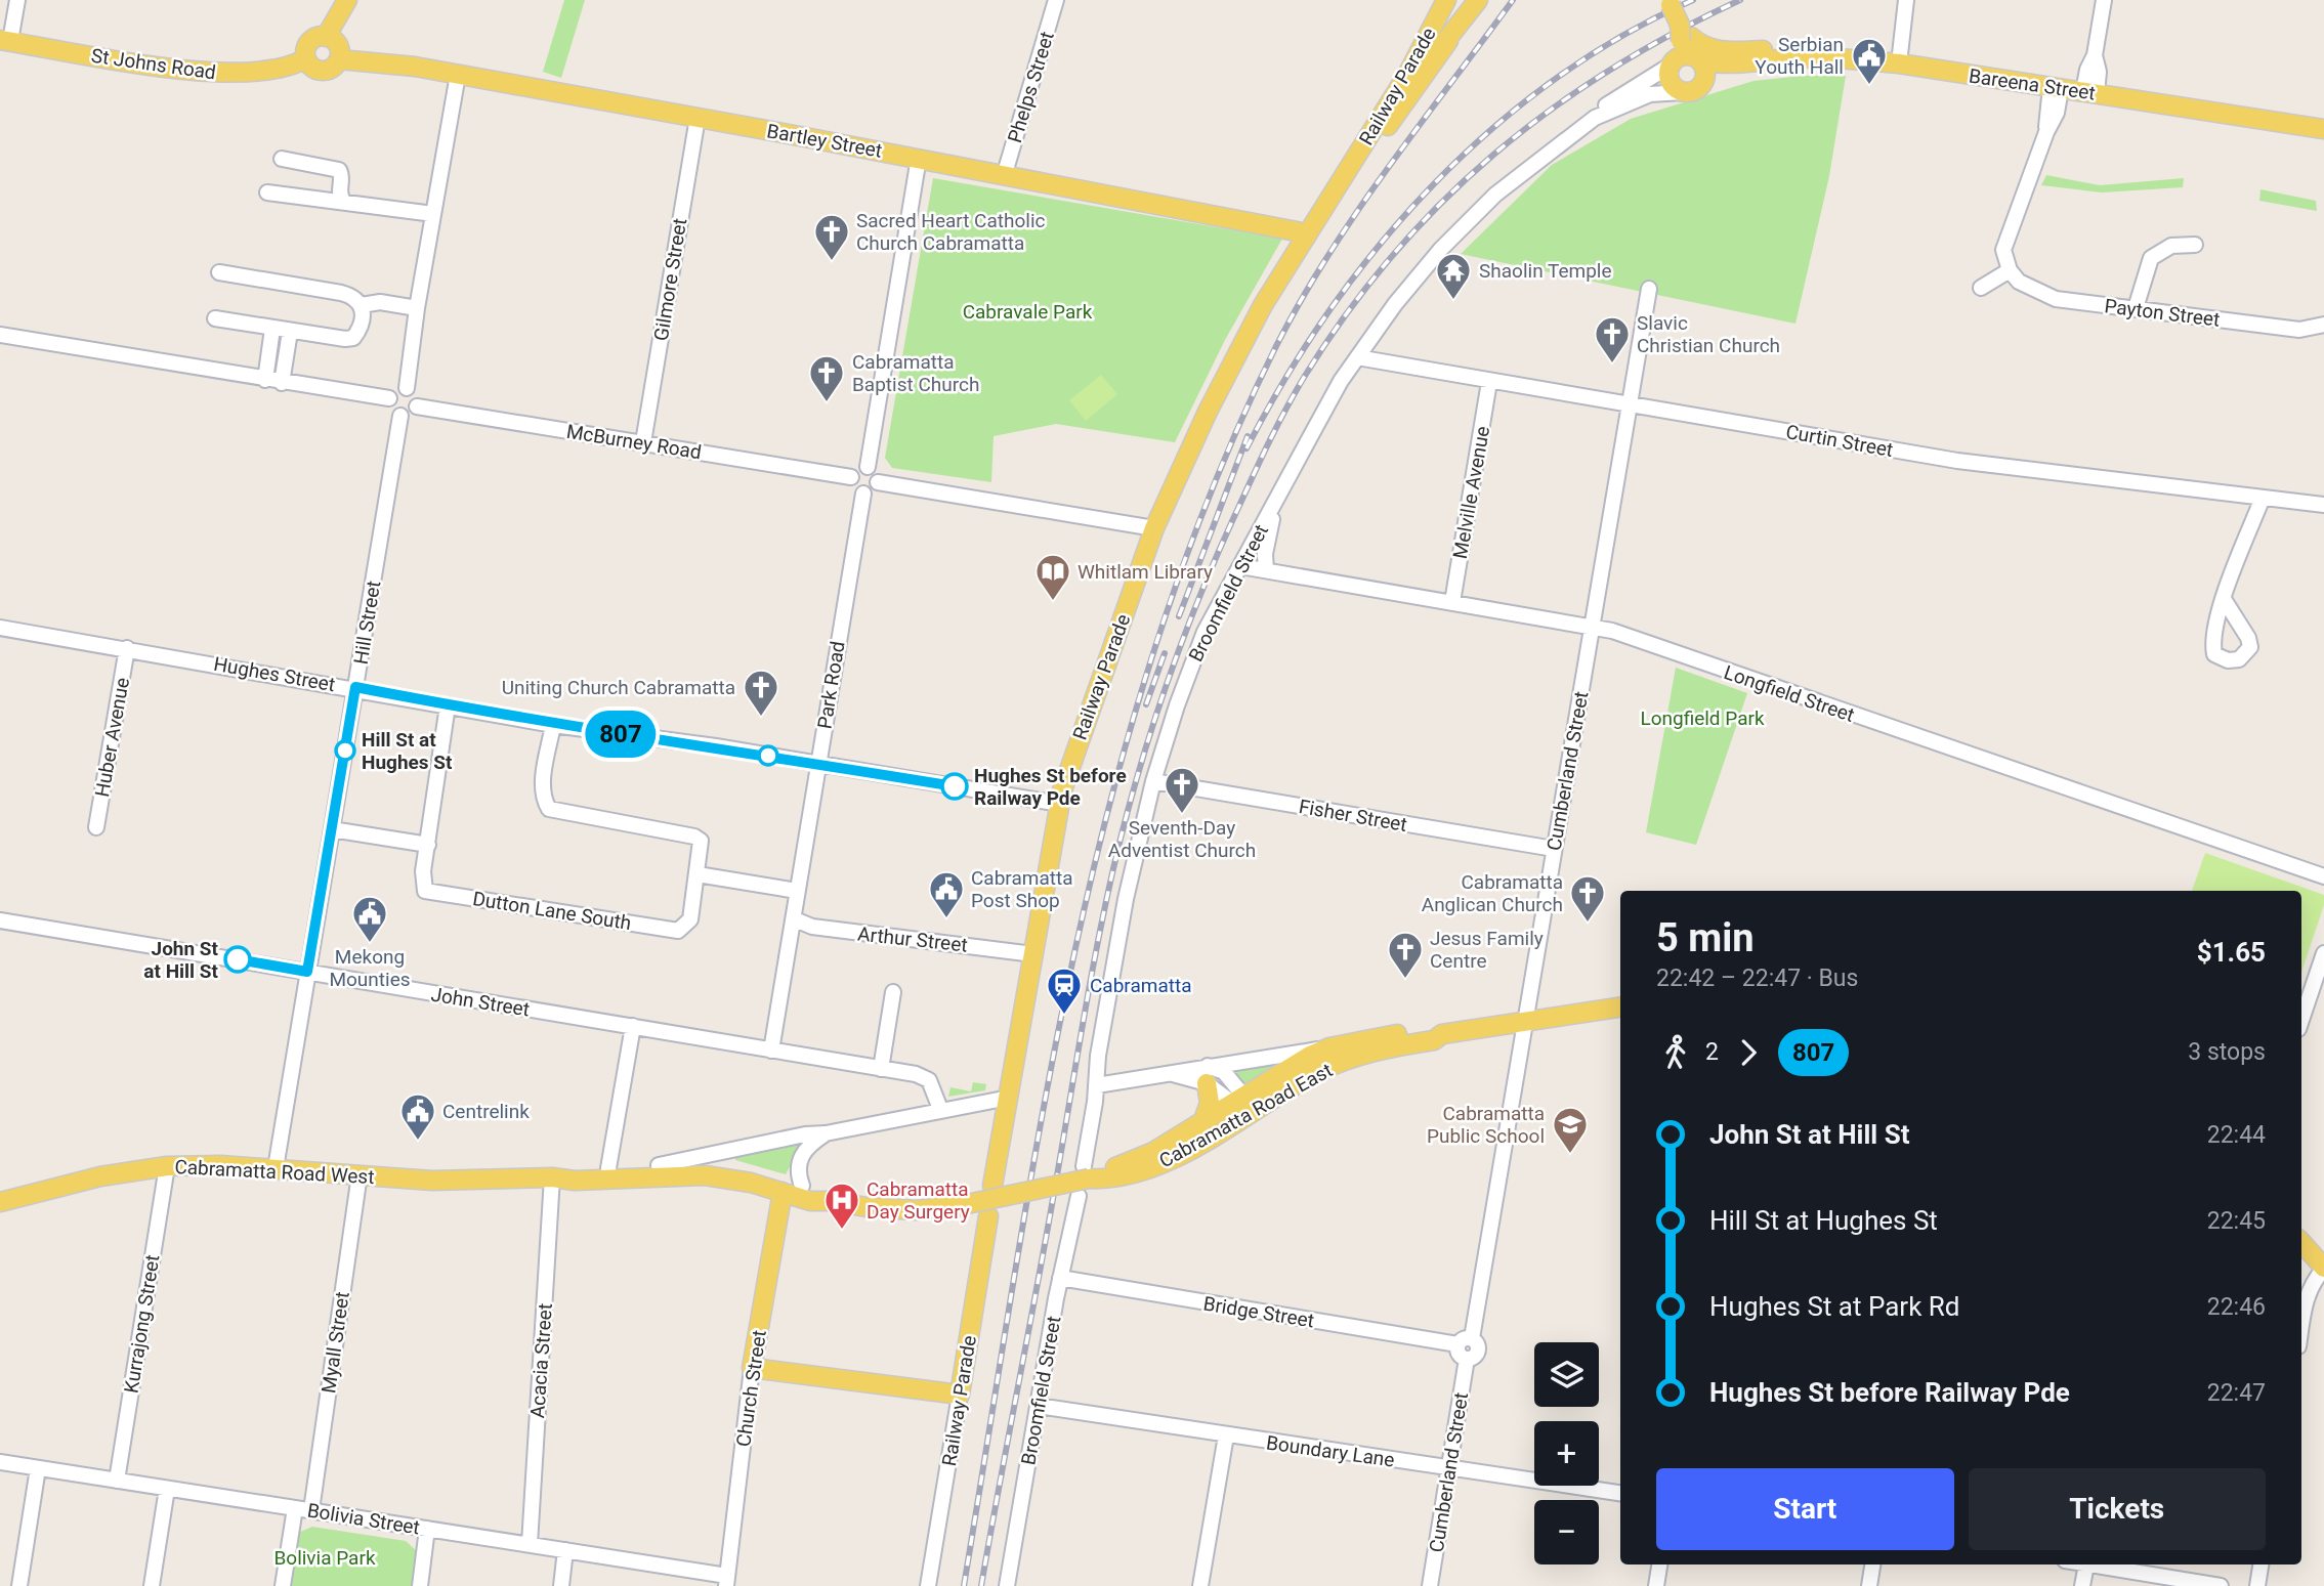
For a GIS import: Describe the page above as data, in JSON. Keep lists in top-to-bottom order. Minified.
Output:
{"streets":{"main road":["St Johns Road","Bareena Street","Railway Parade","Bartley Street","Cabramatta Road East","Cabramatta Road West","Church Street"],"street":["Phelps Street","Gilmore Street","Payton Street","Curtin Street","McBurney Road","Melville Avenue","Broomfield Street","Hill Street","Hughes Street","Park Road","Longfield Street","Huber Avenue","Cumberland Street","Fisher Street","Dutton Lane South","Arthur Street","John Street","Bridge Street","Kurrajong Street","Myall Street","Acacia Street","Boundary Lane","Bolivia Street"]},"crossings":[["St Johns Road","Bartley Street"],["Railway Parade","Bartley Street"],["Railway Parade","Hughes Street"],["Railway Parade","Arthur Street"],["Railway Parade","Cabramatta Road West"],["Phelps Street","Bartley Street"],["Bartley Street","Gilmore Street"],["Gilmore Street","McBurney Road"],["Curtin Street","Melville Avenue"],["Curtin Street","Broomfield Street"],["Curtin Street","Cumberland Street"],["McBurney Road","Hill Street"],["McBurney Road","Park Road"],["Melville Avenue","Longfield Street"],["Broomfield Street","Longfield Street"],["Broomfield Street","Fisher Street"],["Broomfield Street","Cabramatta Road East"],["Broomfield Street","Bridge Street"],["Broomfield Street","Boundary Lane"],["Hill Street","Hughes Street"],["Hill Street","John Street"],["Hill Street","Cabramatta Road West"],["Hughes Street","Park Road"],["Hughes Street","Huber Avenue"],["Park Road","Arthur Street"],["Park Road","John Street"],["Longfield Street","Cumberland Street"],["Cumberland Street","Fisher Street"],["Cumberland Street","Cabramatta Road East"],["Cumberland Street","Bridge Street"],["Cumberland Street","Boundary Lane"],["John Street","Cabramatta Road West"],["Cabramatta Road East","Cabramatta Road West"],["Cabramatta Road West","Kurrajong Street"],["Cabramatta Road West","Myall Street"],["Cabramatta Road West","Acacia Street"],["Cabramatta Road West","Church Street"],["Kurrajong Street","Bolivia Street"],["Myall Street","Bolivia Street"],["Acacia Street","Bolivia Street"],["Church Street","Bolivia Street"]],"parks":["Cabravale Park","Longfield Park","Bolivia Park"],"places":{"public building":["Serbian Youth Hall","Cabramatta Post Shop","Mekong Mounties","Centrelink"],"church":["Sacred Heart Catholic Church Cabramatta","Slavic Christian Church","Cabramatta Baptist Church","Uniting Church Cabramatta","Seventh-Day Adventist Church","Cabramatta Anglican Church","Jesus Family Centre"],"temple":["Shaolin Temple"],"library":["Whitlam Library"],"other":["Hill St at Hughes St","Hughes St before Railway Pde","John St at Hill St"],"station":["Cabramatta"],"school or university":["Cabramatta Public School"],"hospital":["Cabramatta Day Surgery"]},"lines":["bus line 807"],"page":{"on_map":"807","heading":["5 min","22:42 – 22:47 · Bus","$1.65"],"legs":["2","807","3 stops"],"list":[{"name":"John St at Hill St","value":"22:44"},{"name":"Hill St at Hughes St","value":"22:45"},{"name":"Hughes St at Park Rd","value":"22:46"},{"name":"Hughes St before Railway Pde","value":"22:47"}],"map_buttons":["+","−"],"buttons":["Start","Tickets"]}}
